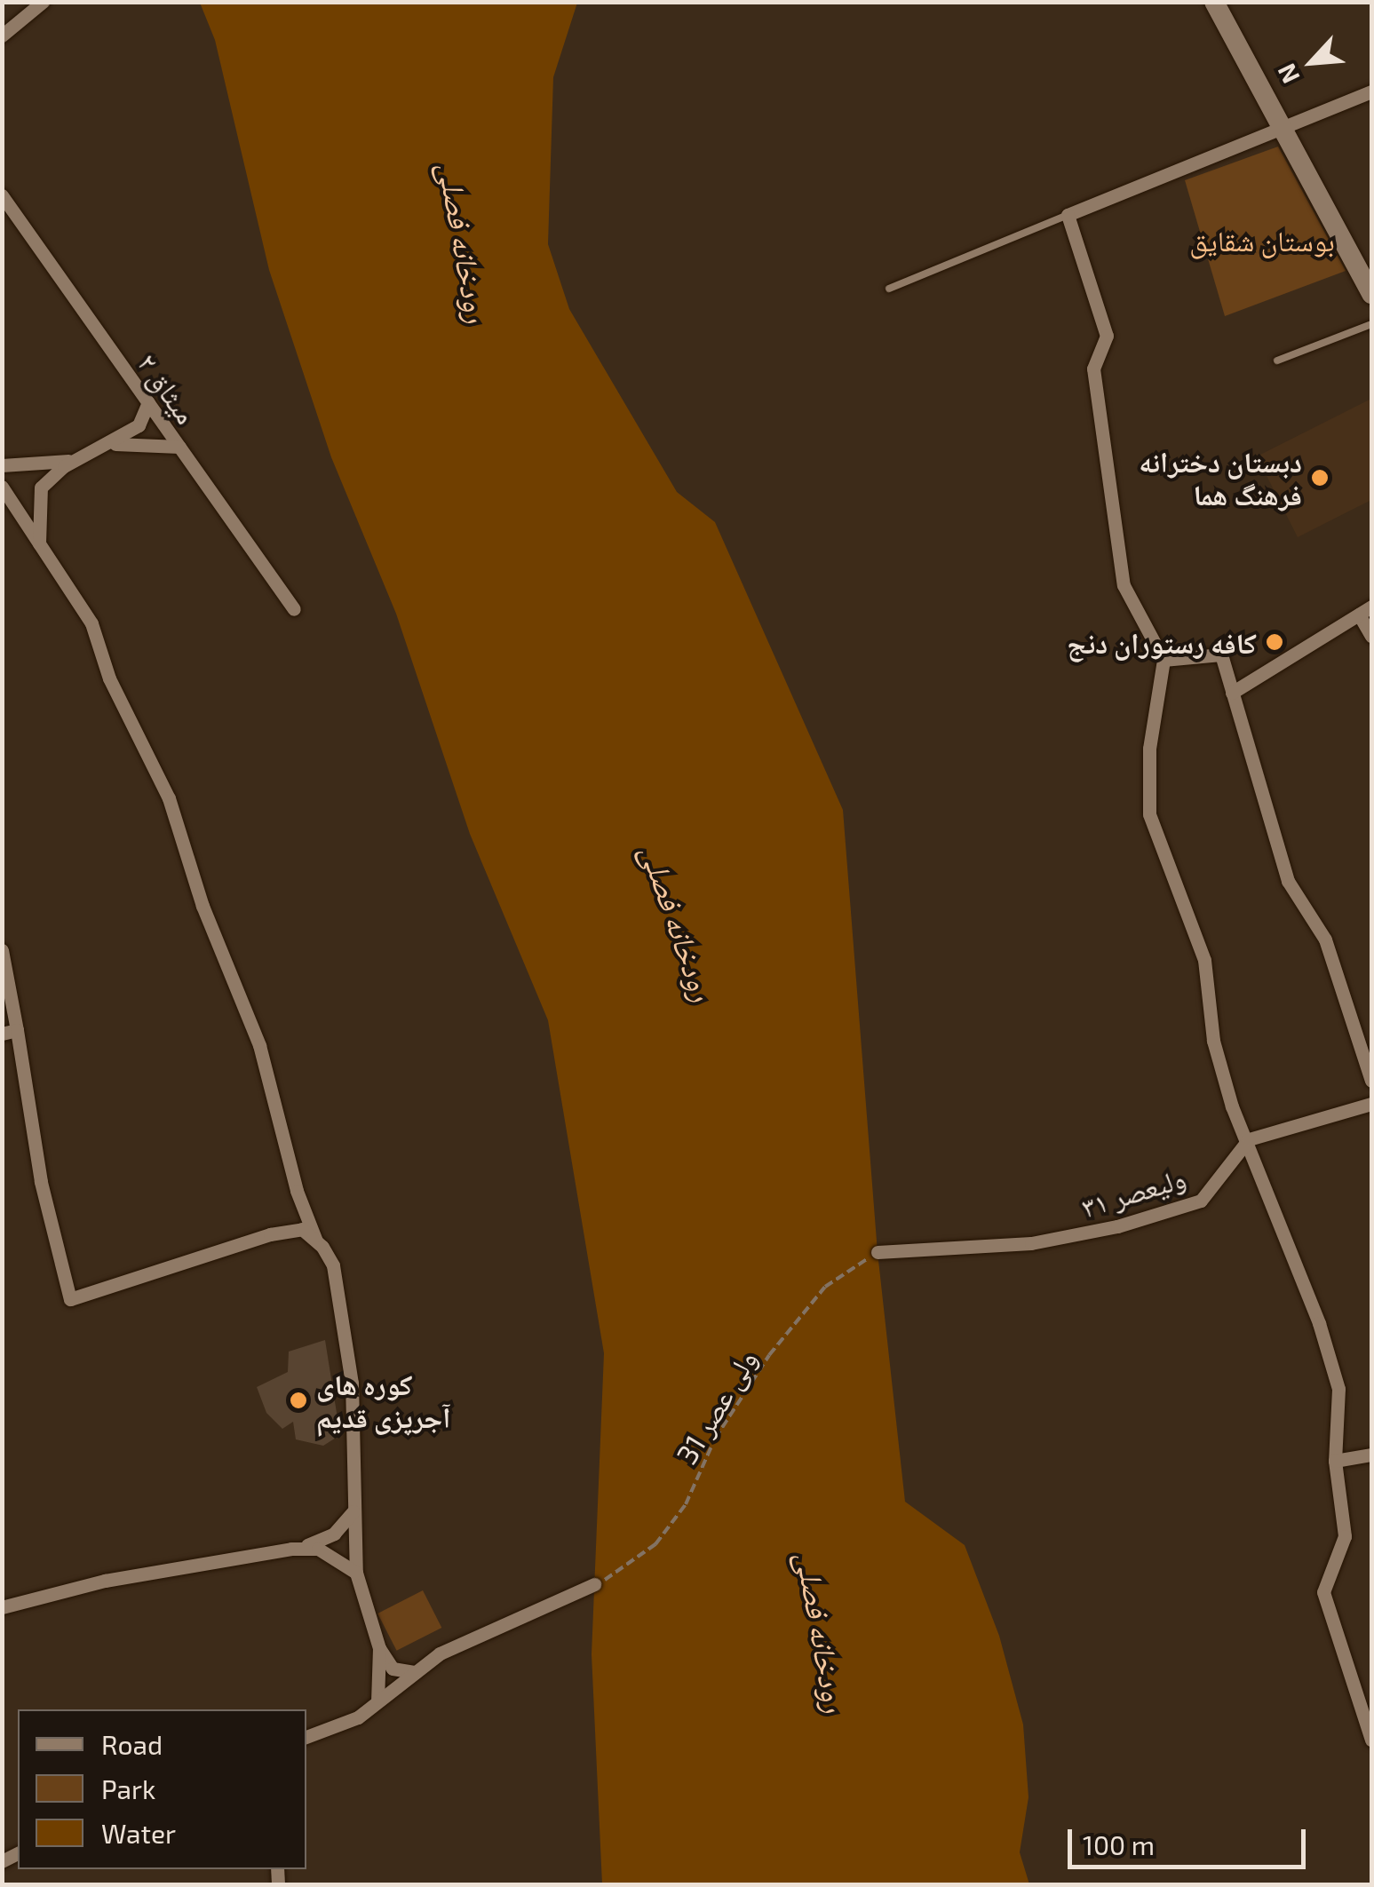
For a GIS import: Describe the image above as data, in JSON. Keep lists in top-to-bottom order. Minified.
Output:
{"streets":{"street":["میثاق ۲","ولیعصر ۳۱"],"path":["ولی عصر 31"]},"crossings":[["ولیعصر ۳۱","ولی عصر 31"]],"water":["رودخانه فصلی"],"parks":["بوستان شقایق"],"places":["دبستان دخترانه فرهنگ هما","کافه رستوران دنج","کوره های آجرپزی قدیم"],"legend":["Road","Park","Water"],"scale_bar":"100 m","north":"bottom left"}
